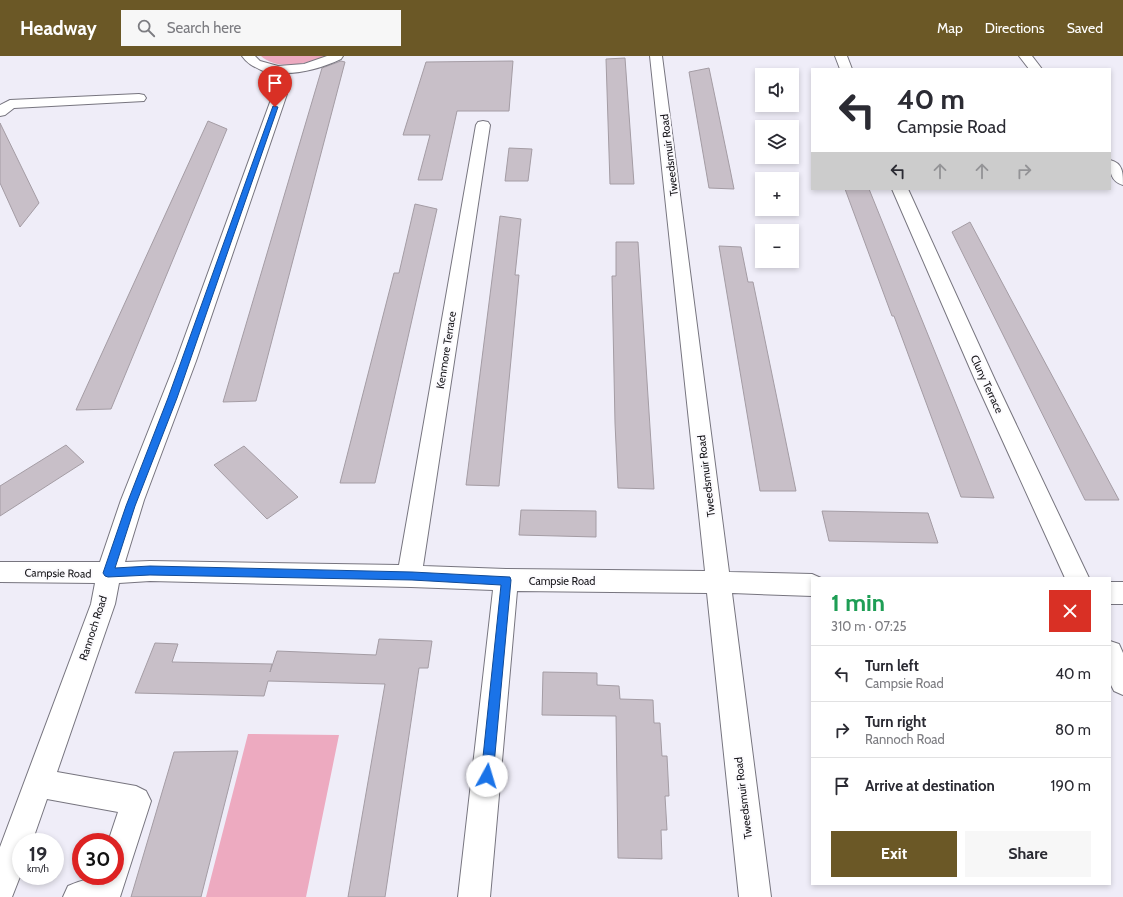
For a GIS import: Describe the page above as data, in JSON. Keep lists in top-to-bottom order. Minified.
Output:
{"streets":{"street":["Tweedsmuir Road","Kenmore Terrace","Cluny Terrace","Campsie Road","Rannoch Road"]},"crossings":[["Tweedsmuir Road","Campsie Road"],["Kenmore Terrace","Campsie Road"],["Campsie Road","Rannoch Road"]],"page":{"header":"Headway","search":"Search here","nav":["Map","Directions","Saved"],"map_buttons":["+","−"],"turn":["40 m","Campsie Road"],"heading":["1 min","310 m · 07:25"],"list":[{"name":"Turn left","note":"Campsie Road","value":"40 m"},{"name":"Turn right","note":"Rannoch Road","value":"80 m"},{"name":"Arrive at destination","value":"190 m"}],"buttons":["Exit","Share"],"speed":"19 km/h","limit":"30"}}
